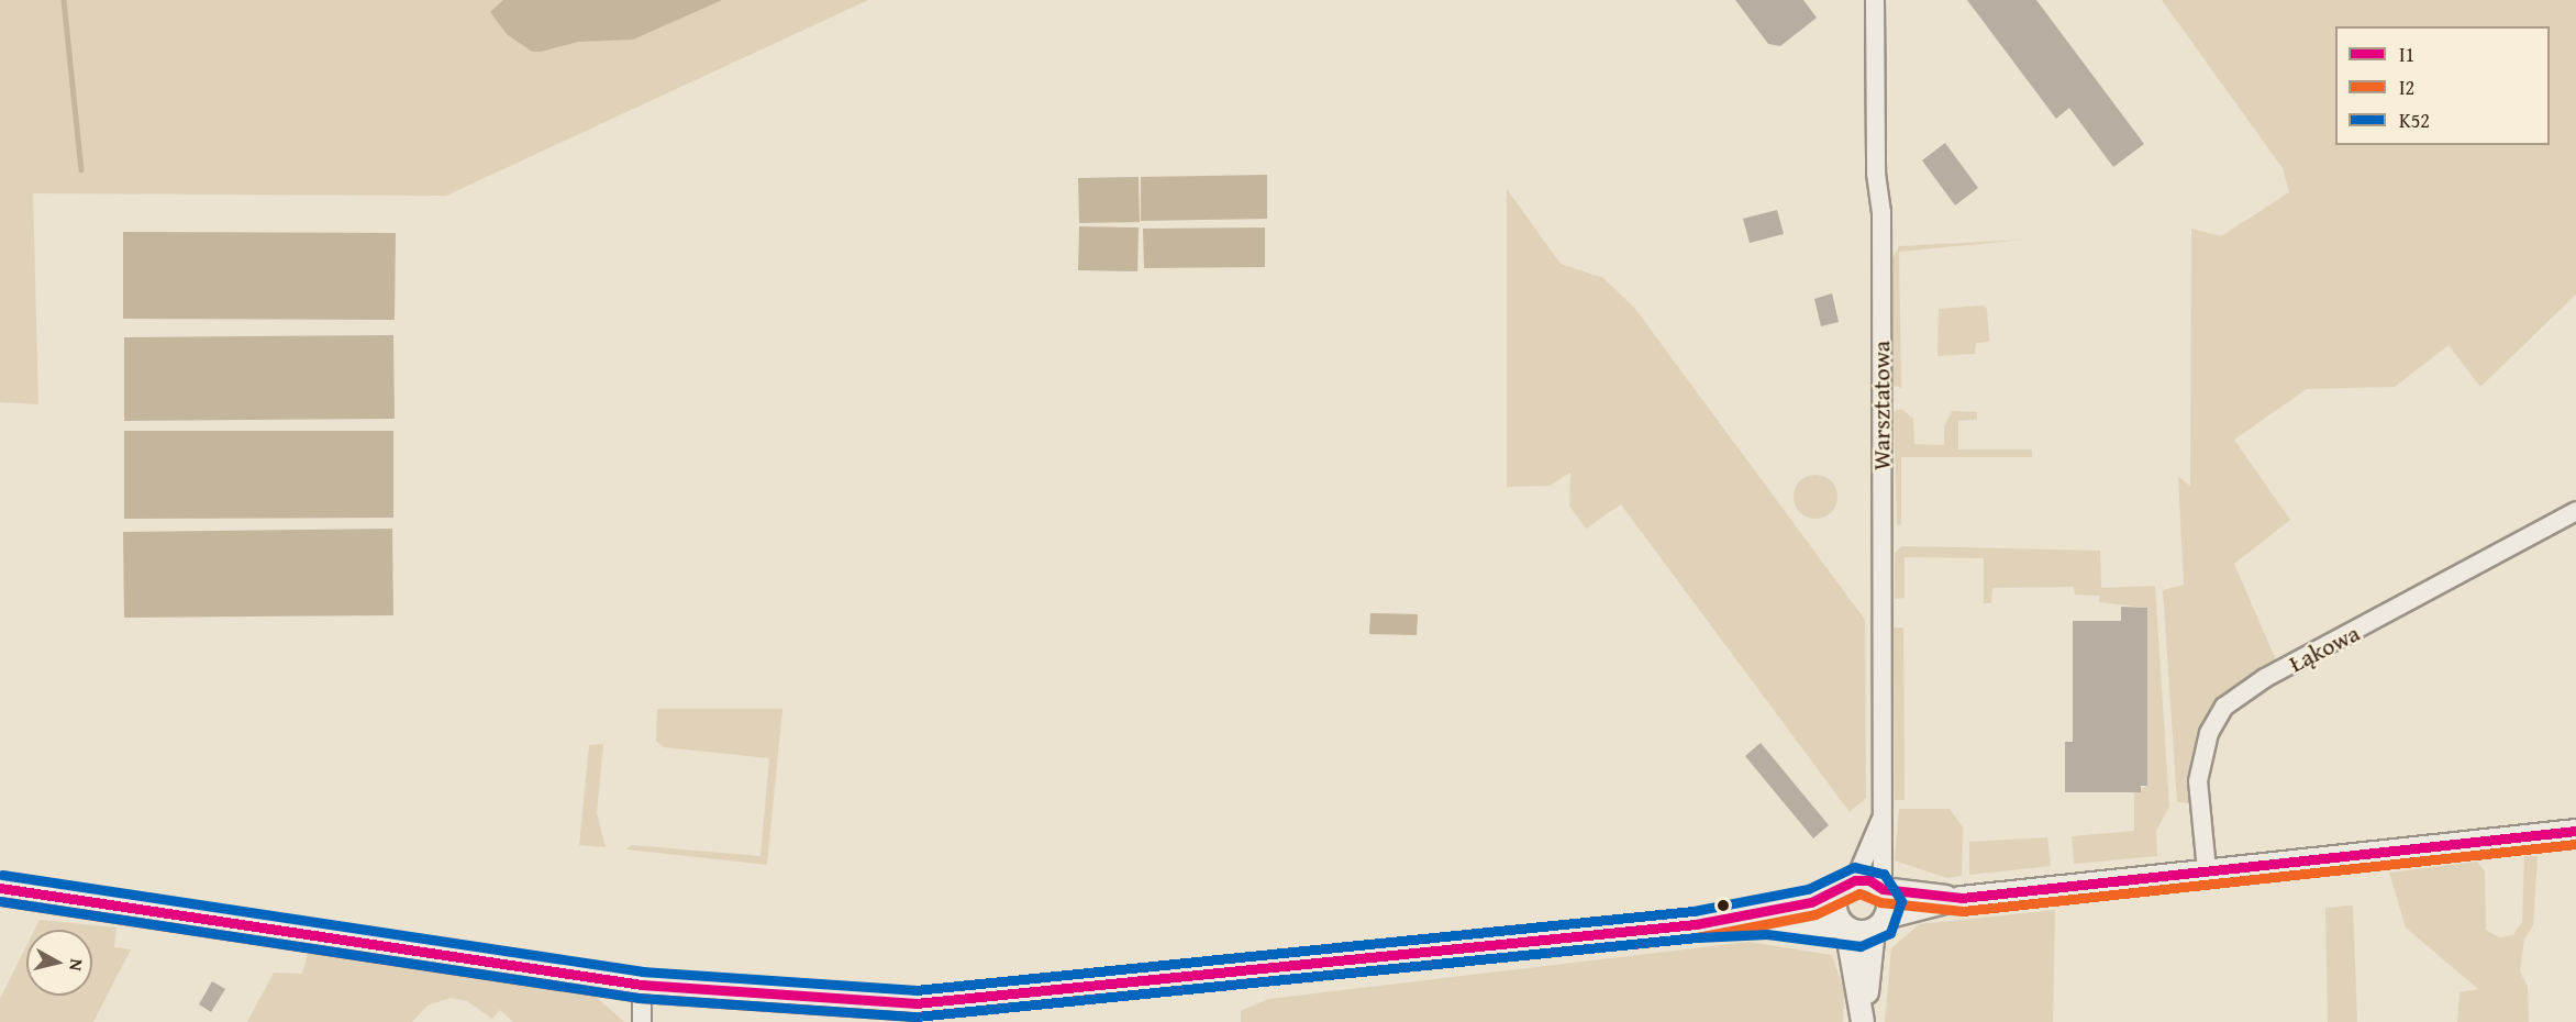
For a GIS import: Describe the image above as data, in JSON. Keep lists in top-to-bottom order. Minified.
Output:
{"streets":{"street":["Warsztatowa","Łąkowa"]},"lines":["transit line I1","transit line I2","transit line K52"],"legend":["I1","I2","K52"],"north":"right"}
